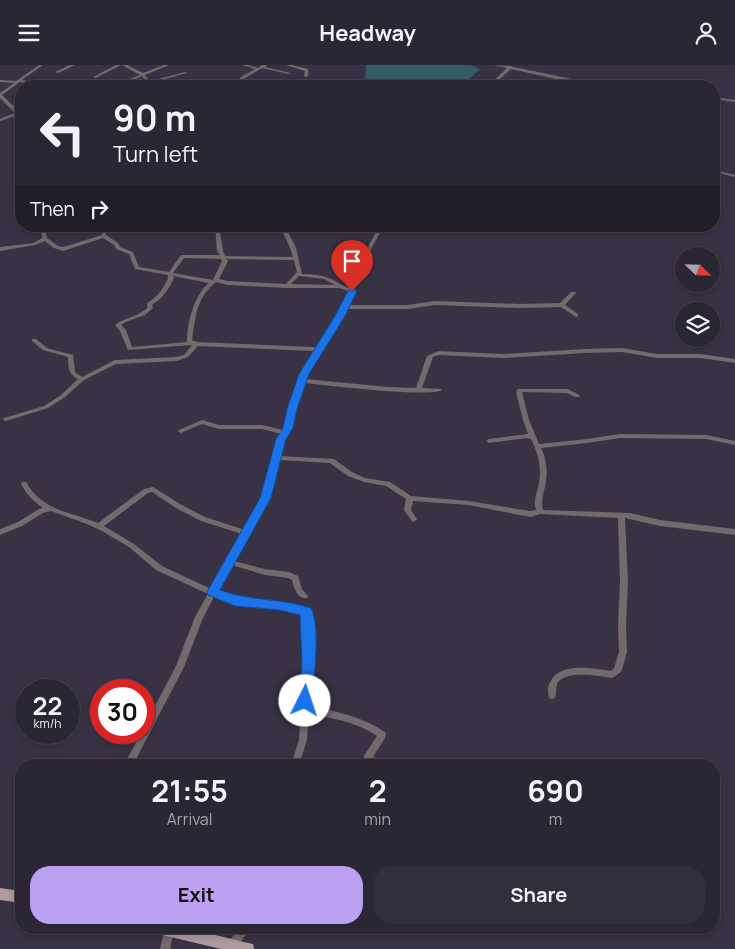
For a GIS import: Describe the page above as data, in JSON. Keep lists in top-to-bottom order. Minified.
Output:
{"north":"bottom right","page":{"header":"Headway","turn":["90 m","Turn left"],"then":"Then","speed":"22 km/h","limit":"30","eta":["21:55","Arrival","2","min","690","m"],"buttons":["Exit","Share"]}}
